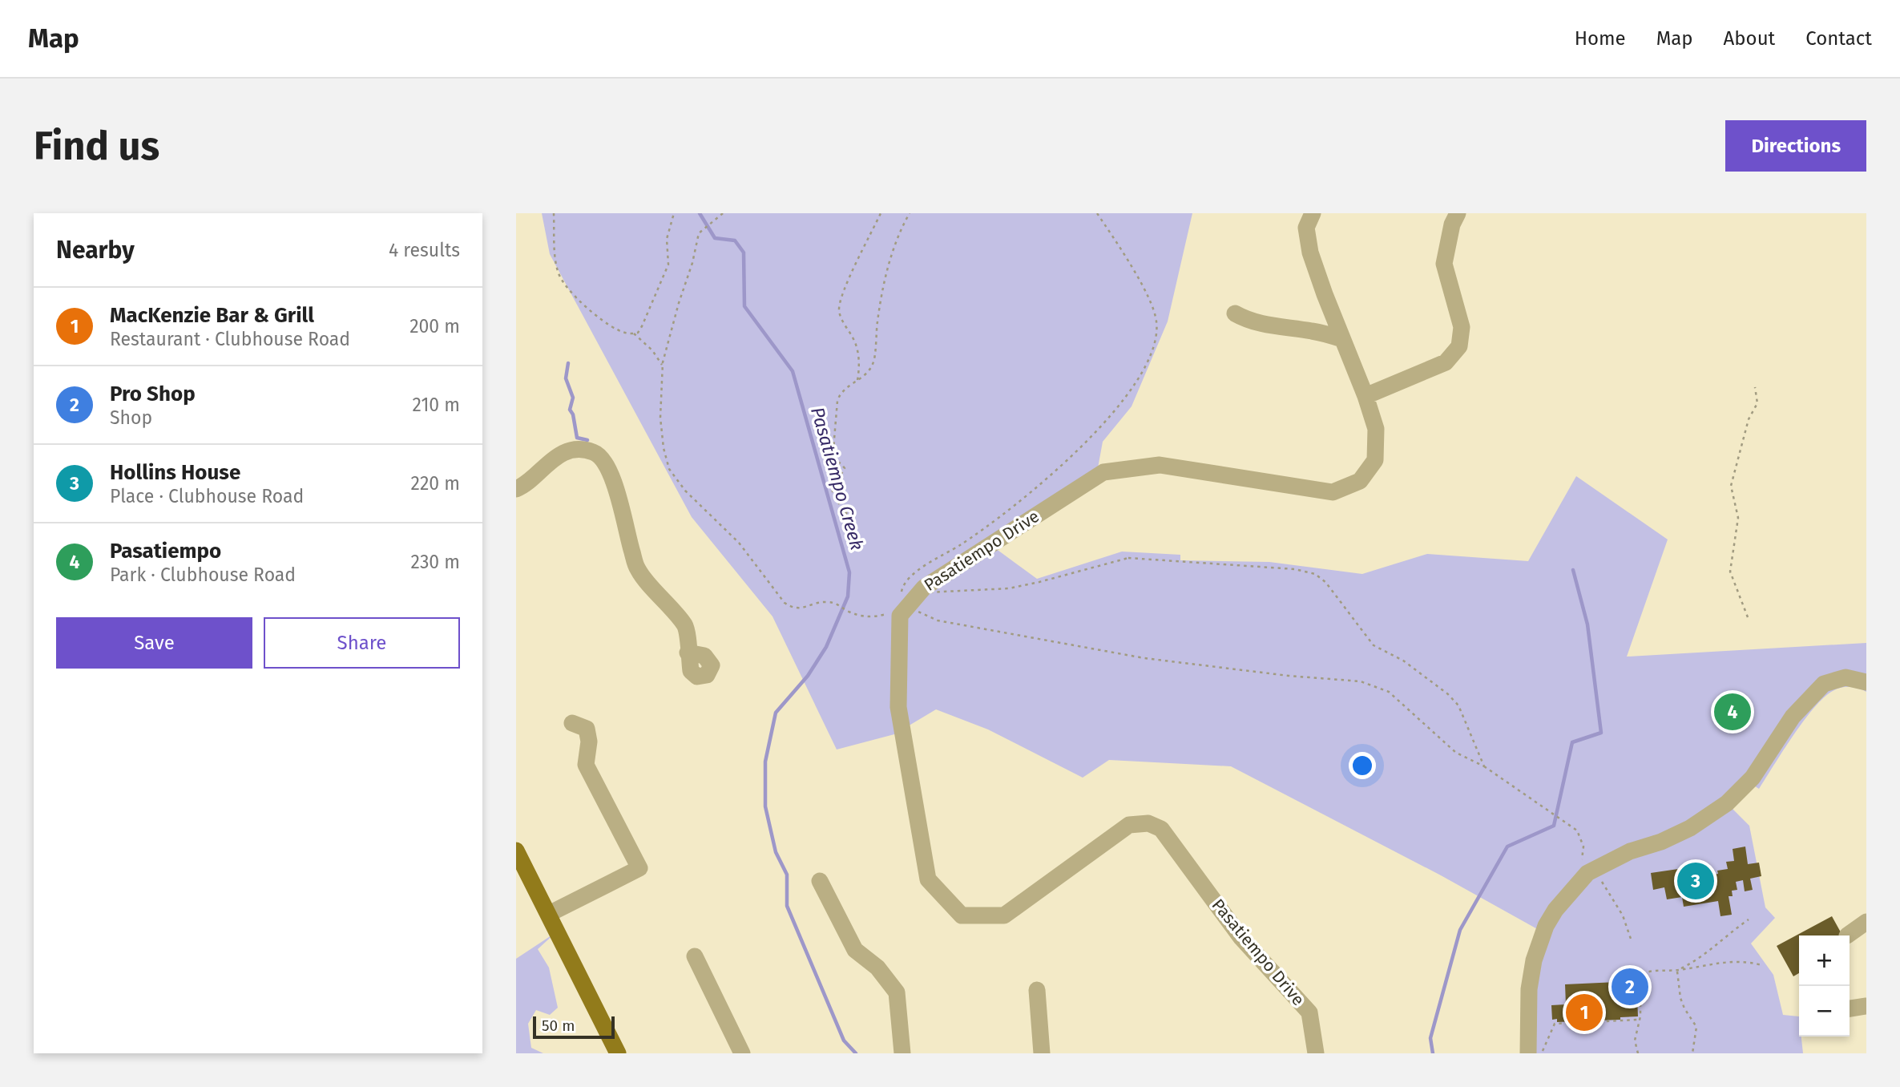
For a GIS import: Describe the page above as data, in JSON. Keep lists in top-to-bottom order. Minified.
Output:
{"streets":{"street":["Pasatiempo Drive"]},"water":["Pasatiempo Creek"],"scale_bar":"50 m","page":{"header":"Map","nav":["Home","Map","About","Contact"],"buttons":["Directions",["Save","Share"]],"title":"Find us","heading":["Nearby","4 results"],"list":[{"mark":"1","name":"MacKenzie Bar & Grill","note":"Restaurant · Clubhouse Road","value":"200 m"},{"mark":"2","name":"Pro Shop","note":"Shop","value":"210 m"},{"mark":"3","name":"Hollins House","note":"Place · Clubhouse Road","value":"220 m"},{"mark":"4","name":"Pasatiempo","note":"Park · Clubhouse Road","value":"230 m"}],"pins":["4","3","2","1"],"map_buttons":["+","−"],"scale":"50 m"}}
